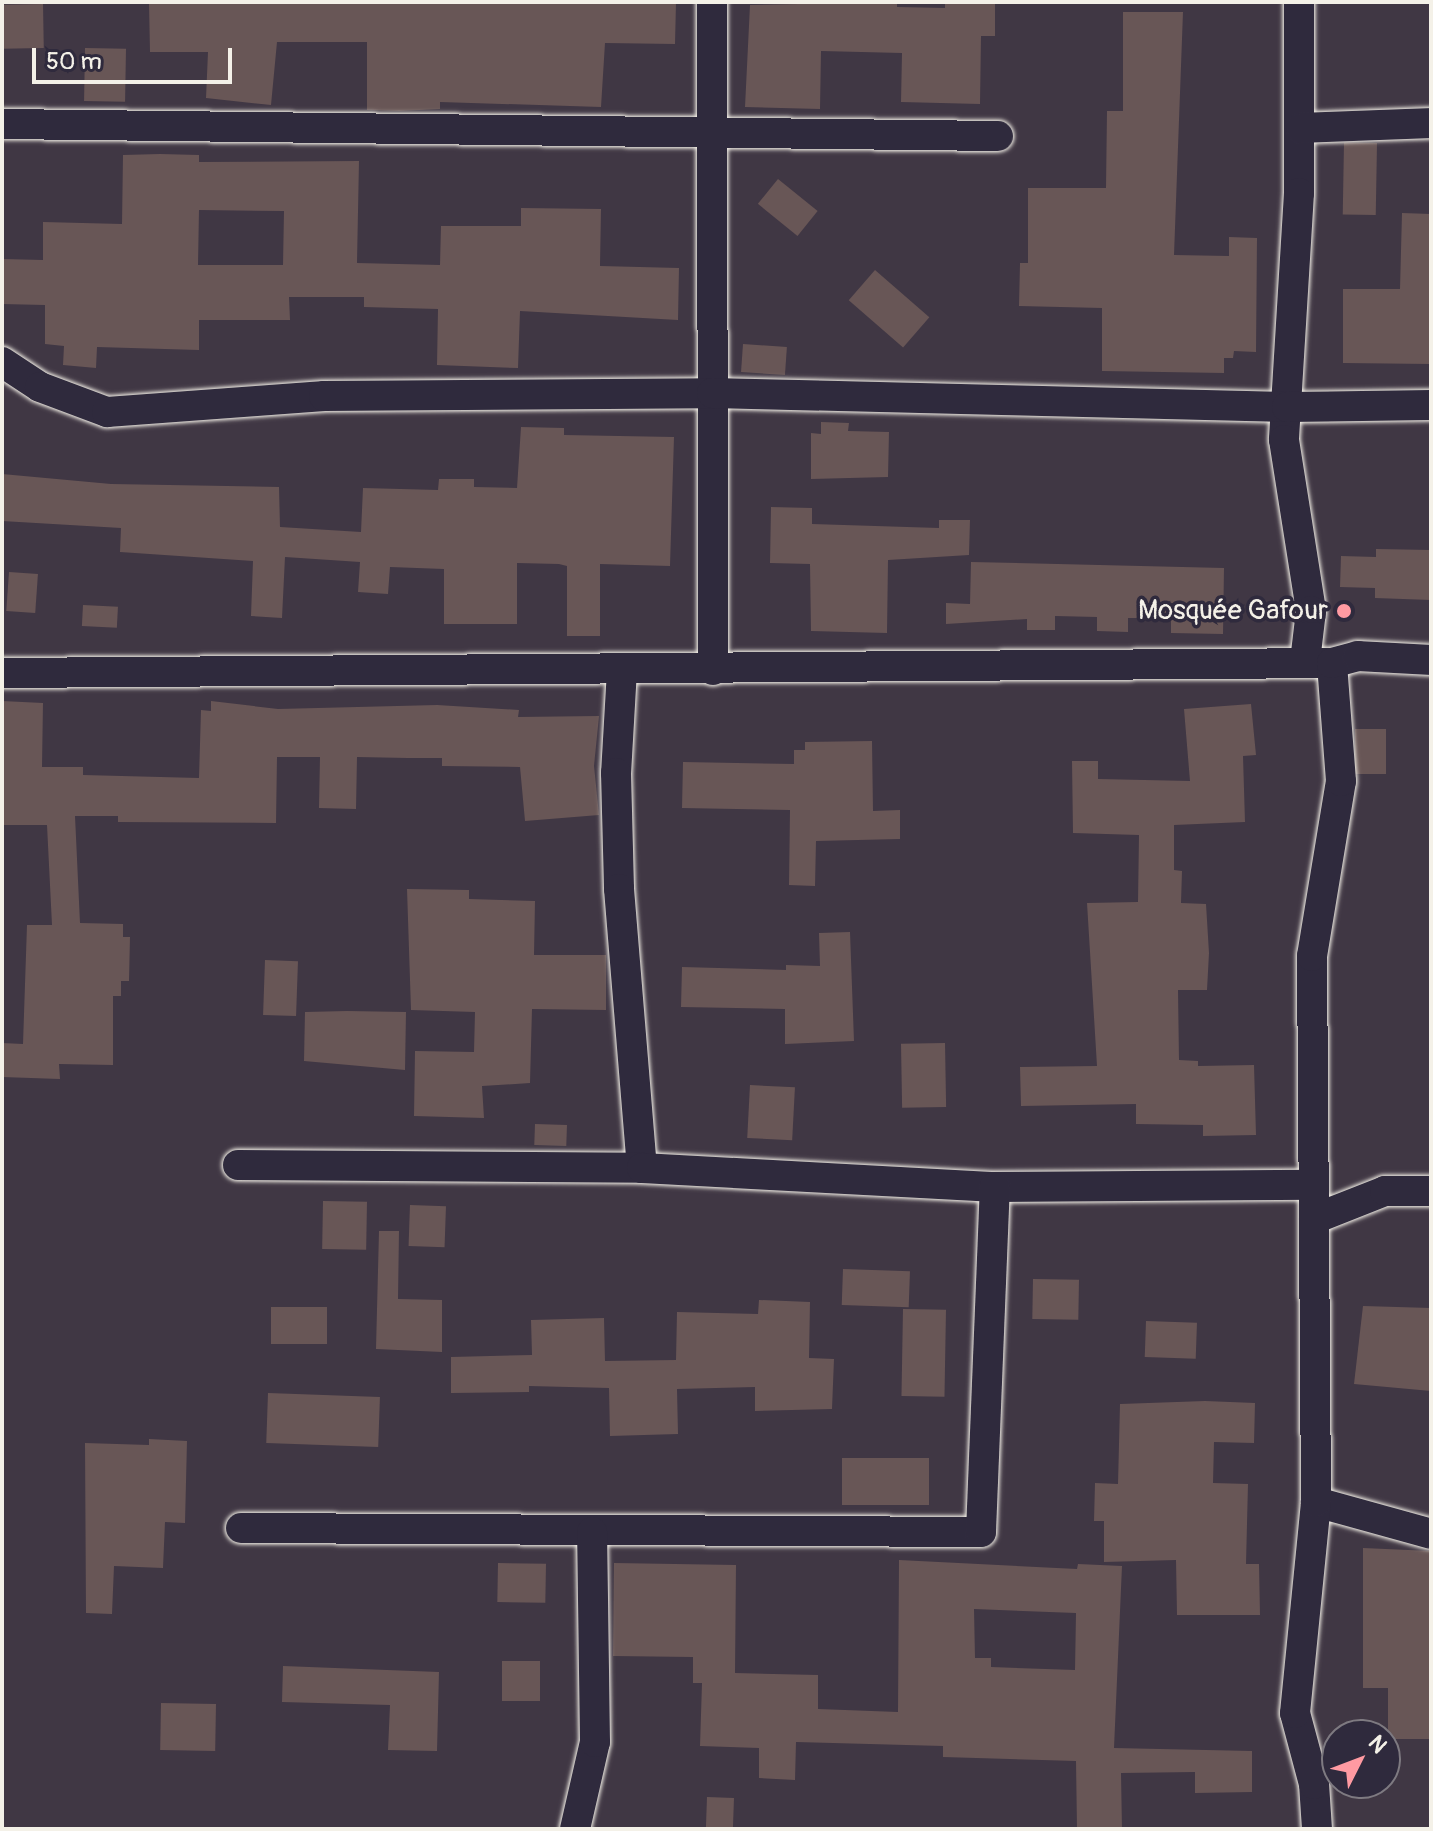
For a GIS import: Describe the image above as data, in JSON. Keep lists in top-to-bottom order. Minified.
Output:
{"places":["Mosquée Gafour"],"scale_bar":"50 m","north":"top right"}
